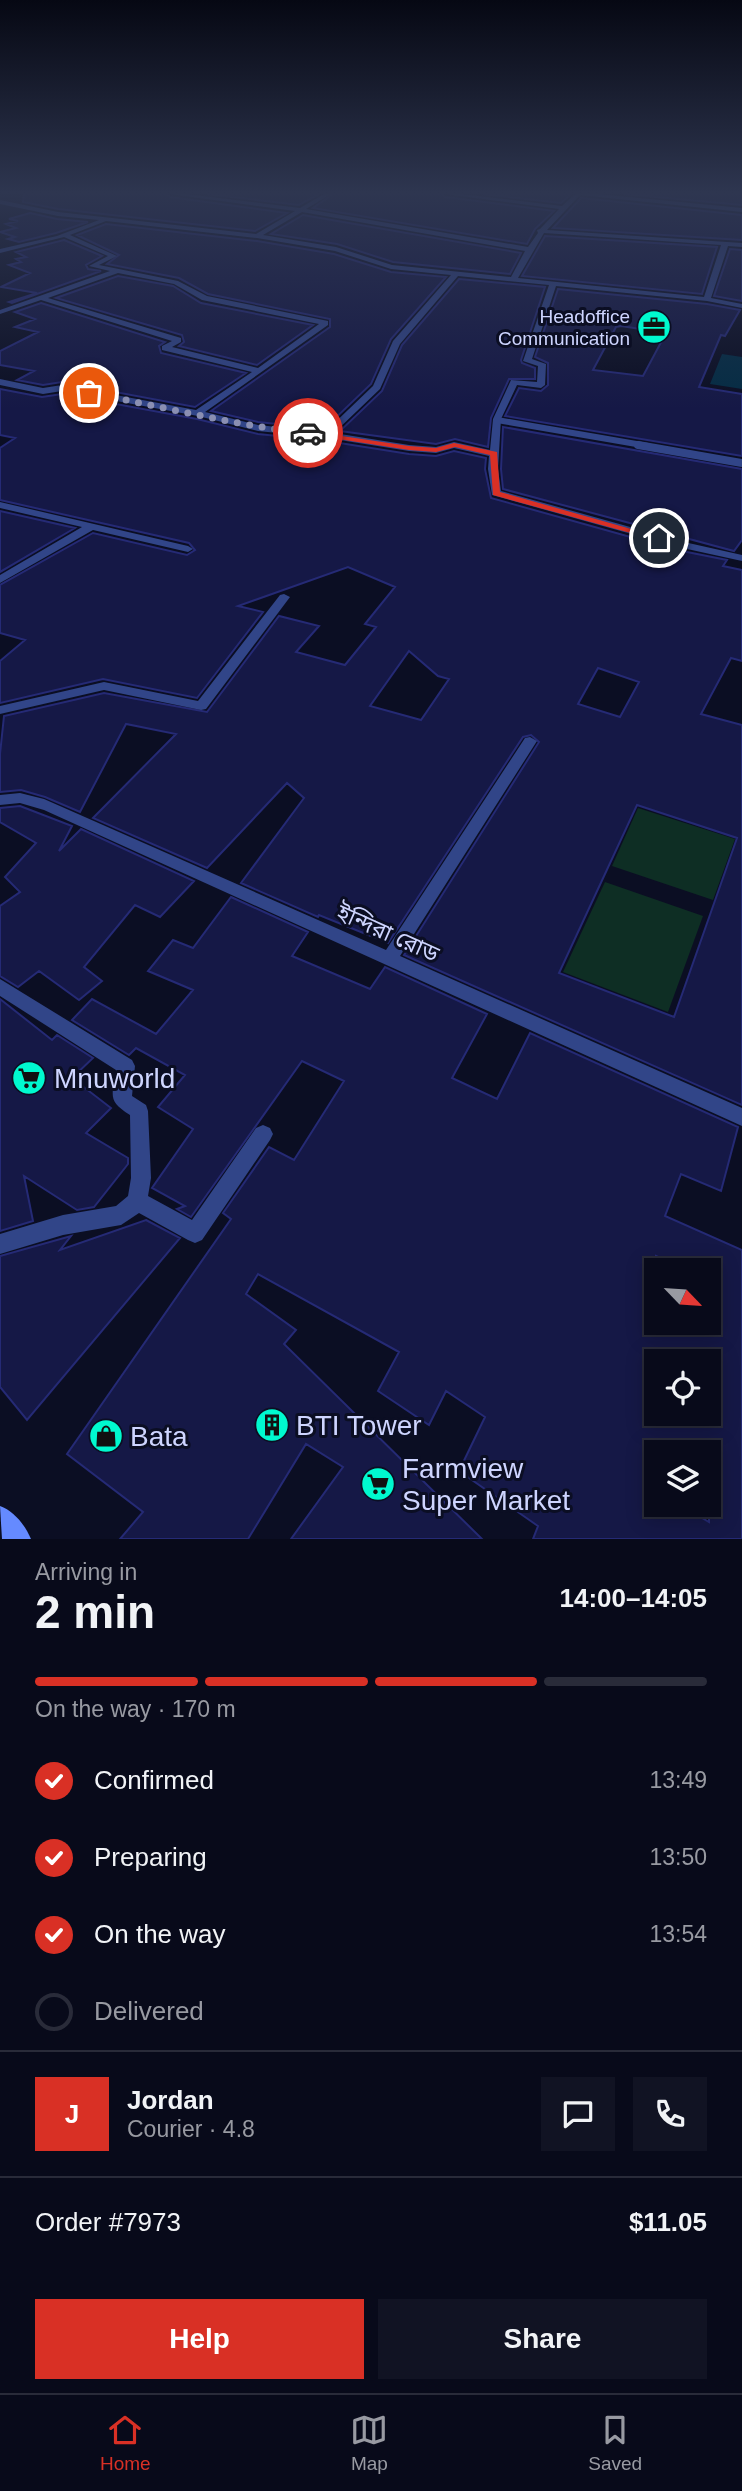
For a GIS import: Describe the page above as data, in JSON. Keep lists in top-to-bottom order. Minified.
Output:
{"streets":{"street":["ইন্দিরা রোড"]},"places":{"office":["Headoffice Communication"],"supermarket":["Mnuworld","Farmview Super Market"],"building":["BTI Tower"],"shop":["Bata"]},"north":"bottom right","page":{"heading":["2 min","Arriving in","14:00–14:05"],"panel":["Jordan","Courier · 4.8","Order #7973","$11.05"],"bar":"On the way · 170 m","list":[["Confirmed","13:49"],["Preparing","13:50"],["On the way","13:54"],"Delivered"],"round":"J","buttons":["Help","Share"],"tabs":["Home","Map","Saved"]}}
